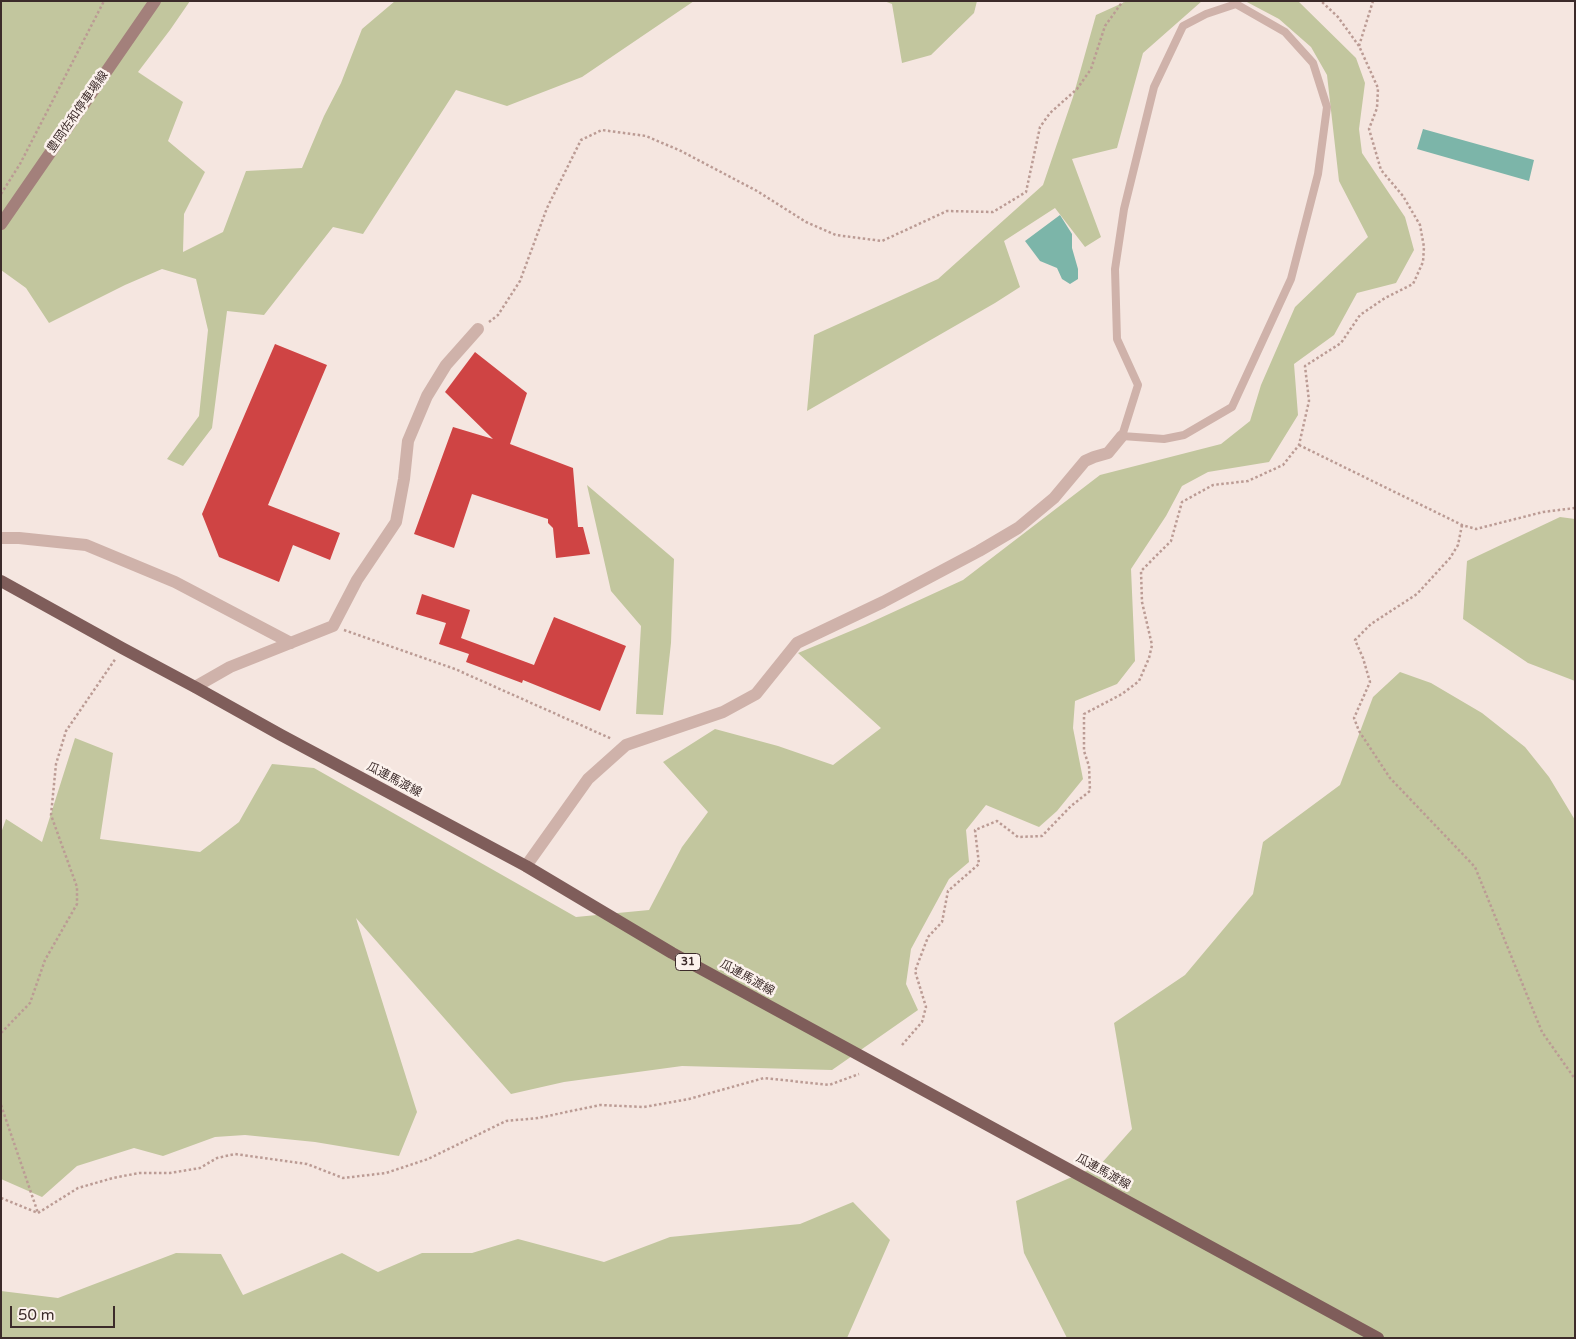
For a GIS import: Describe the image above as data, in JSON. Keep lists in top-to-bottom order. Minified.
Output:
{"streets":{"main road":["豊岡佐和停車場線","瓜連馬渡線","31"]},"scale_bar":"50 m"}
